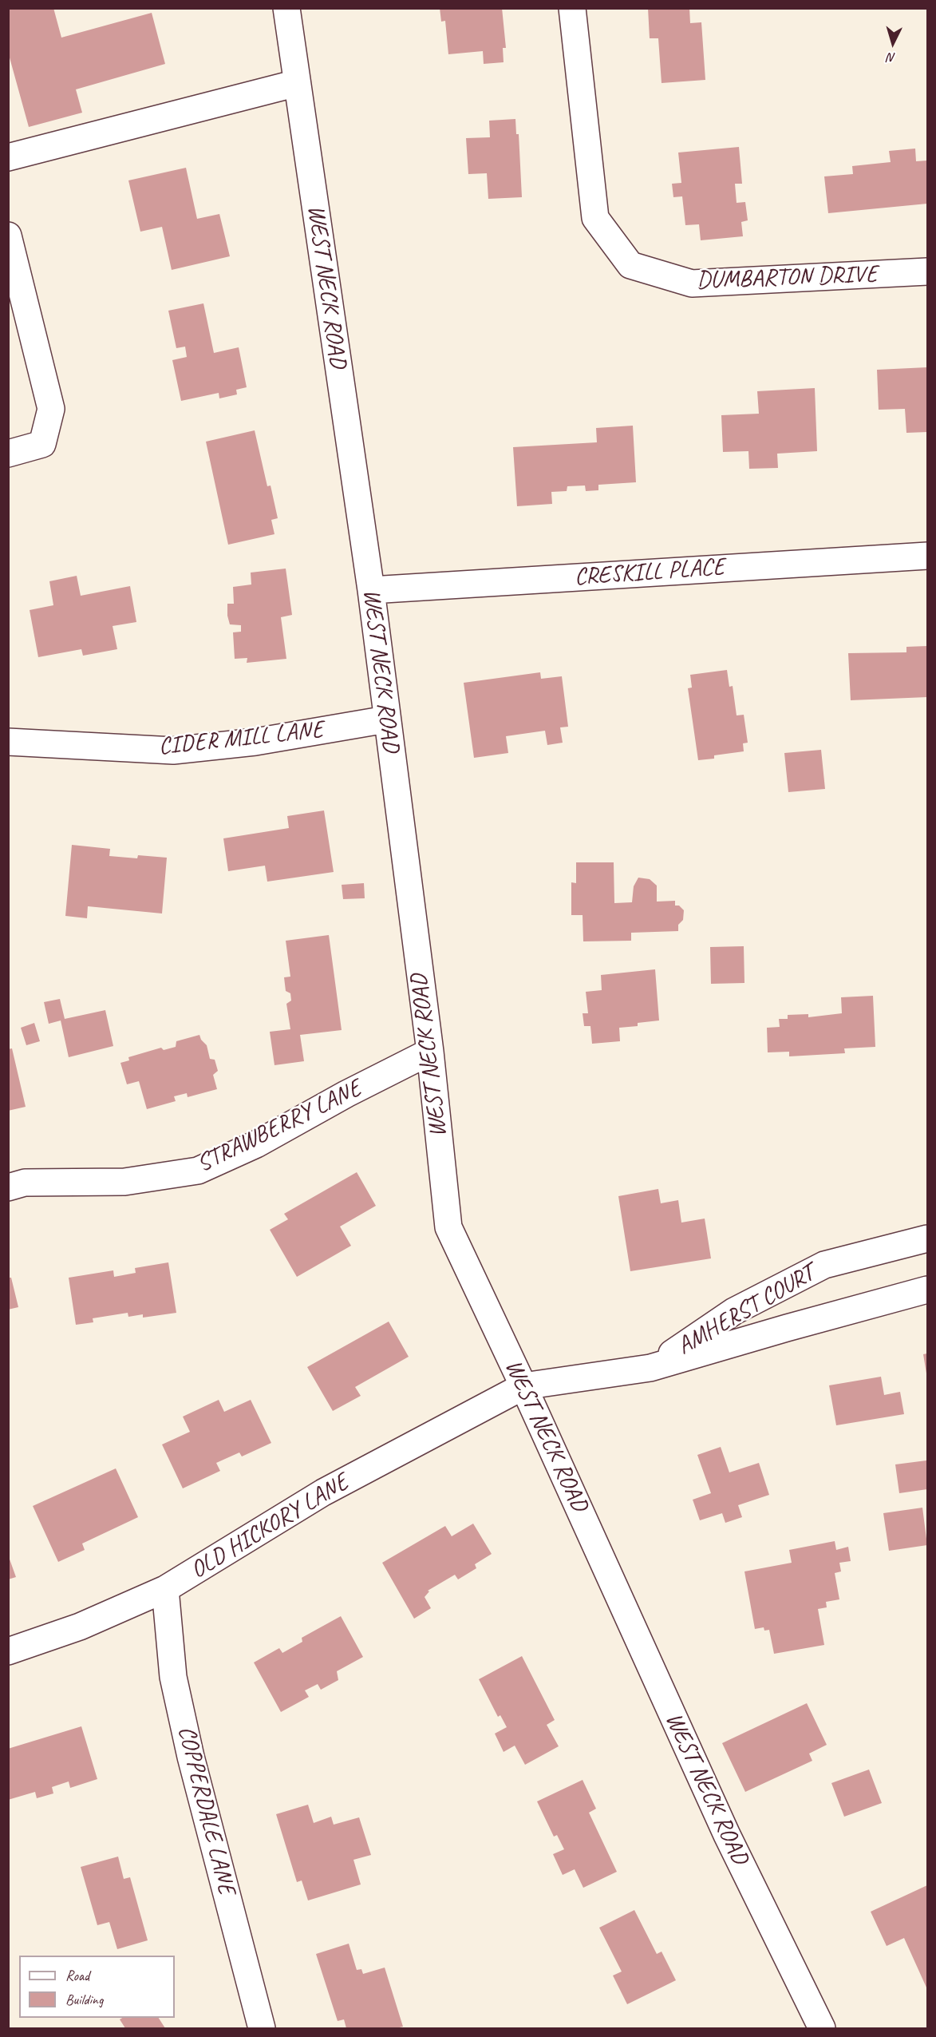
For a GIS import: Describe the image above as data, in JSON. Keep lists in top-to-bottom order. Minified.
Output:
{"streets":{"street":["DUMBARTON DRIVE","WEST NECK ROAD","CRESKILL PLACE","CIDER MILL LANE","STRAWBERRY LANE","AMHERST COURT","OLD HICKORY LANE","COPPERDALE LANE"]},"crossings":[["WEST NECK ROAD","CRESKILL PLACE"],["WEST NECK ROAD","CIDER MILL LANE"],["WEST NECK ROAD","STRAWBERRY LANE"],["WEST NECK ROAD","AMHERST COURT"],["WEST NECK ROAD","OLD HICKORY LANE"],["AMHERST COURT","OLD HICKORY LANE"],["OLD HICKORY LANE","COPPERDALE LANE"]],"legend":["Road","Building"],"north":"bottom"}
